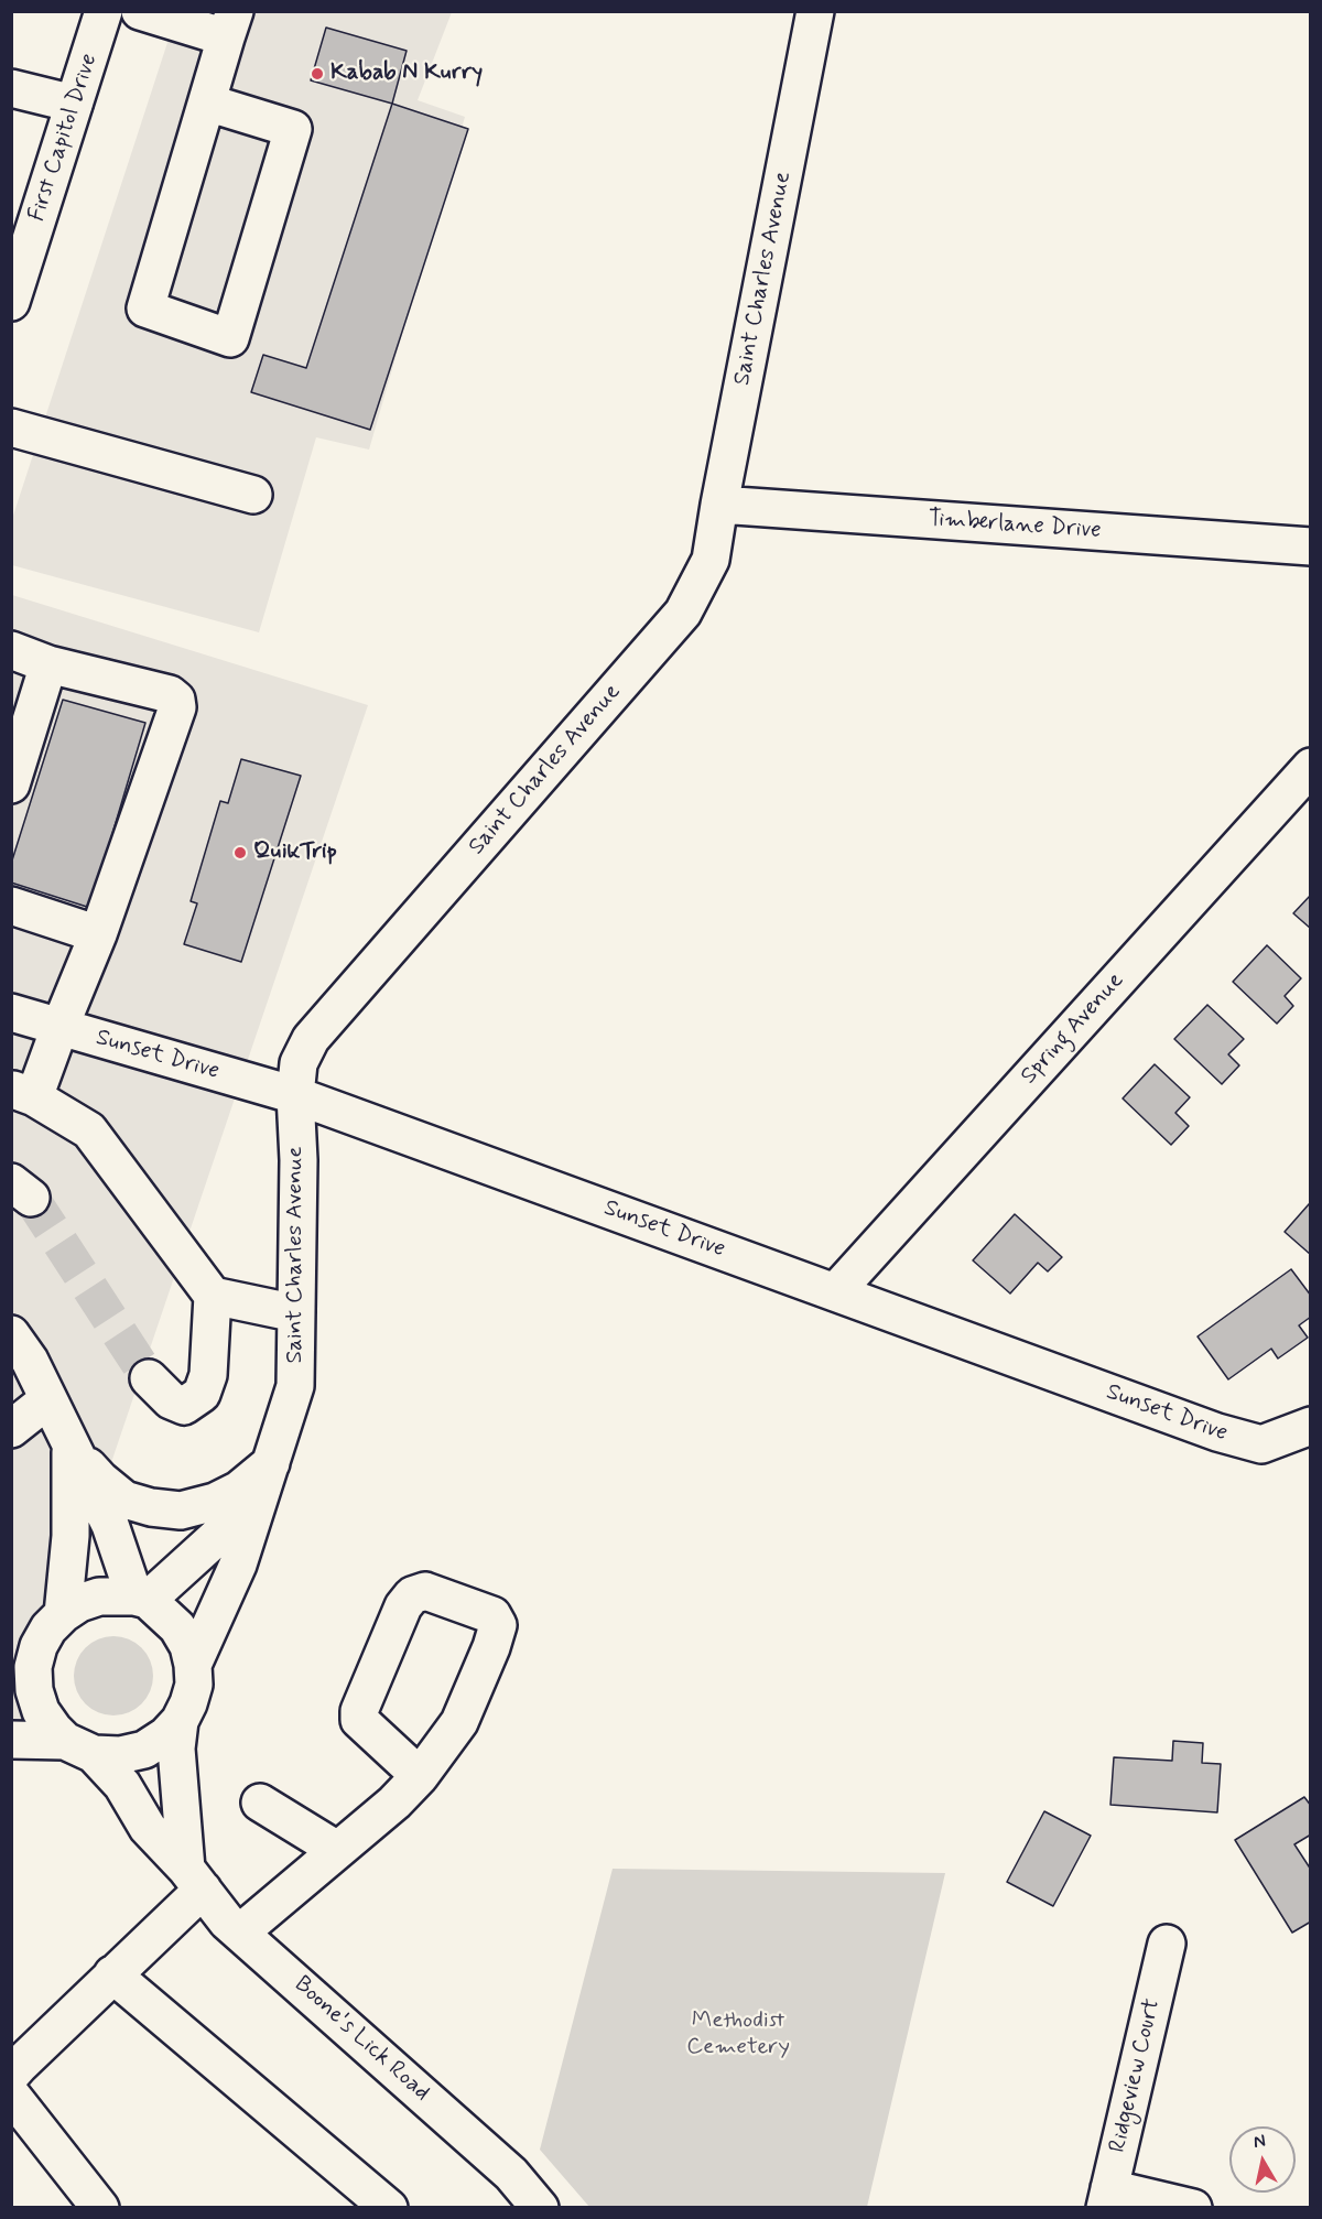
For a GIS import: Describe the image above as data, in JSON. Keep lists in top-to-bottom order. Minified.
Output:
{"streets":{"street":["First Capitol Drive","Saint Charles Avenue","Timberlane Drive","Spring Avenue","Sunset Drive","Boone's Lick Road","Ridgeview Court"]},"crossings":[["Saint Charles Avenue","Timberlane Drive"],["Saint Charles Avenue","Sunset Drive"],["Saint Charles Avenue","Boone's Lick Road"],["Spring Avenue","Sunset Drive"]],"parks":["Methodist Cemetery"],"places":["Kabab N Kurry","QuikTrip"],"north":"top"}
